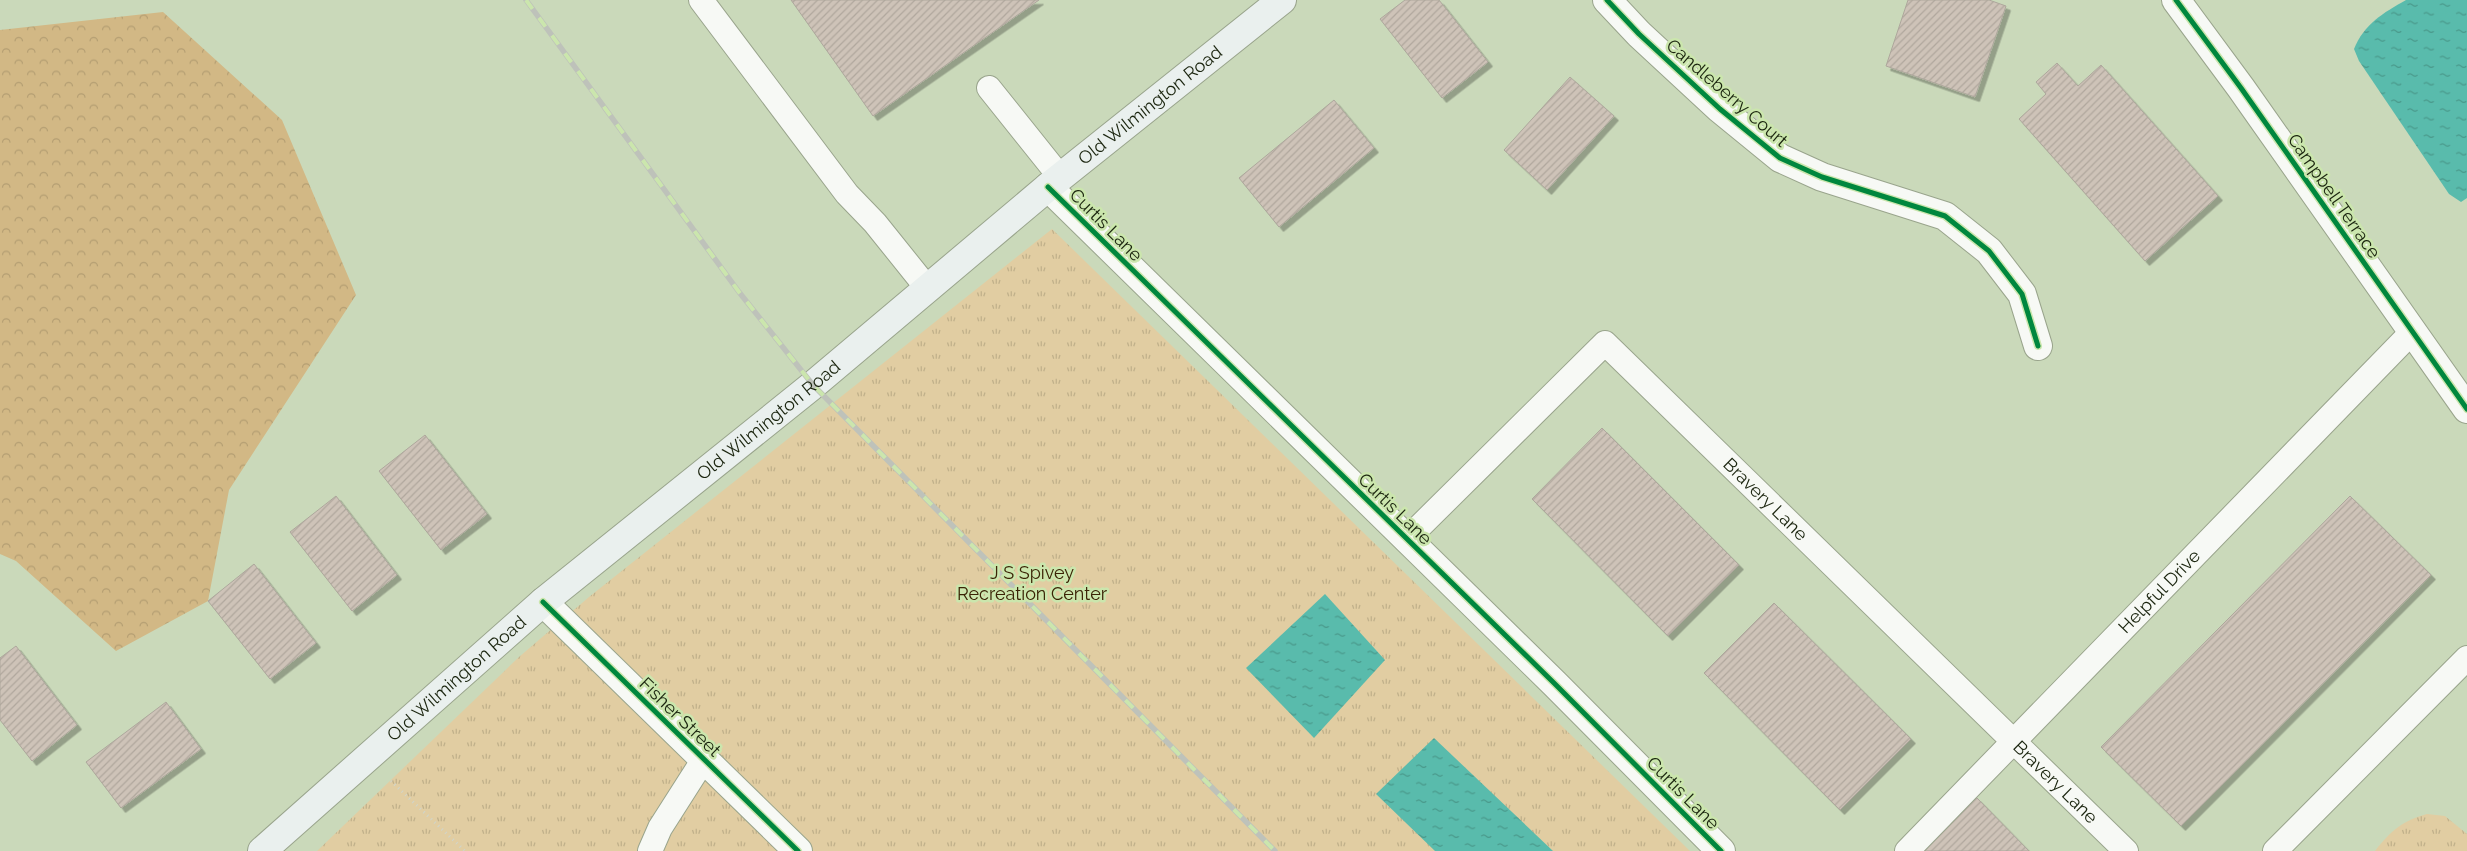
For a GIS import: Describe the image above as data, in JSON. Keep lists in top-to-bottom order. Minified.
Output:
{"streets":{"main road":["Old Wilmington Road"],"street":["Candleberry Court","Campbell Terrace","Curtis Lane","Fisher Street"],"lane":["Bravery Lane","Helpful Drive"]},"crossings":[["Old Wilmington Road","Curtis Lane"],["Old Wilmington Road","Fisher Street"],["Campbell Terrace","Helpful Drive"],["Curtis Lane","Bravery Lane"],["Bravery Lane","Helpful Drive"]],"parks":["J S Spivey Recreation Center"]}
